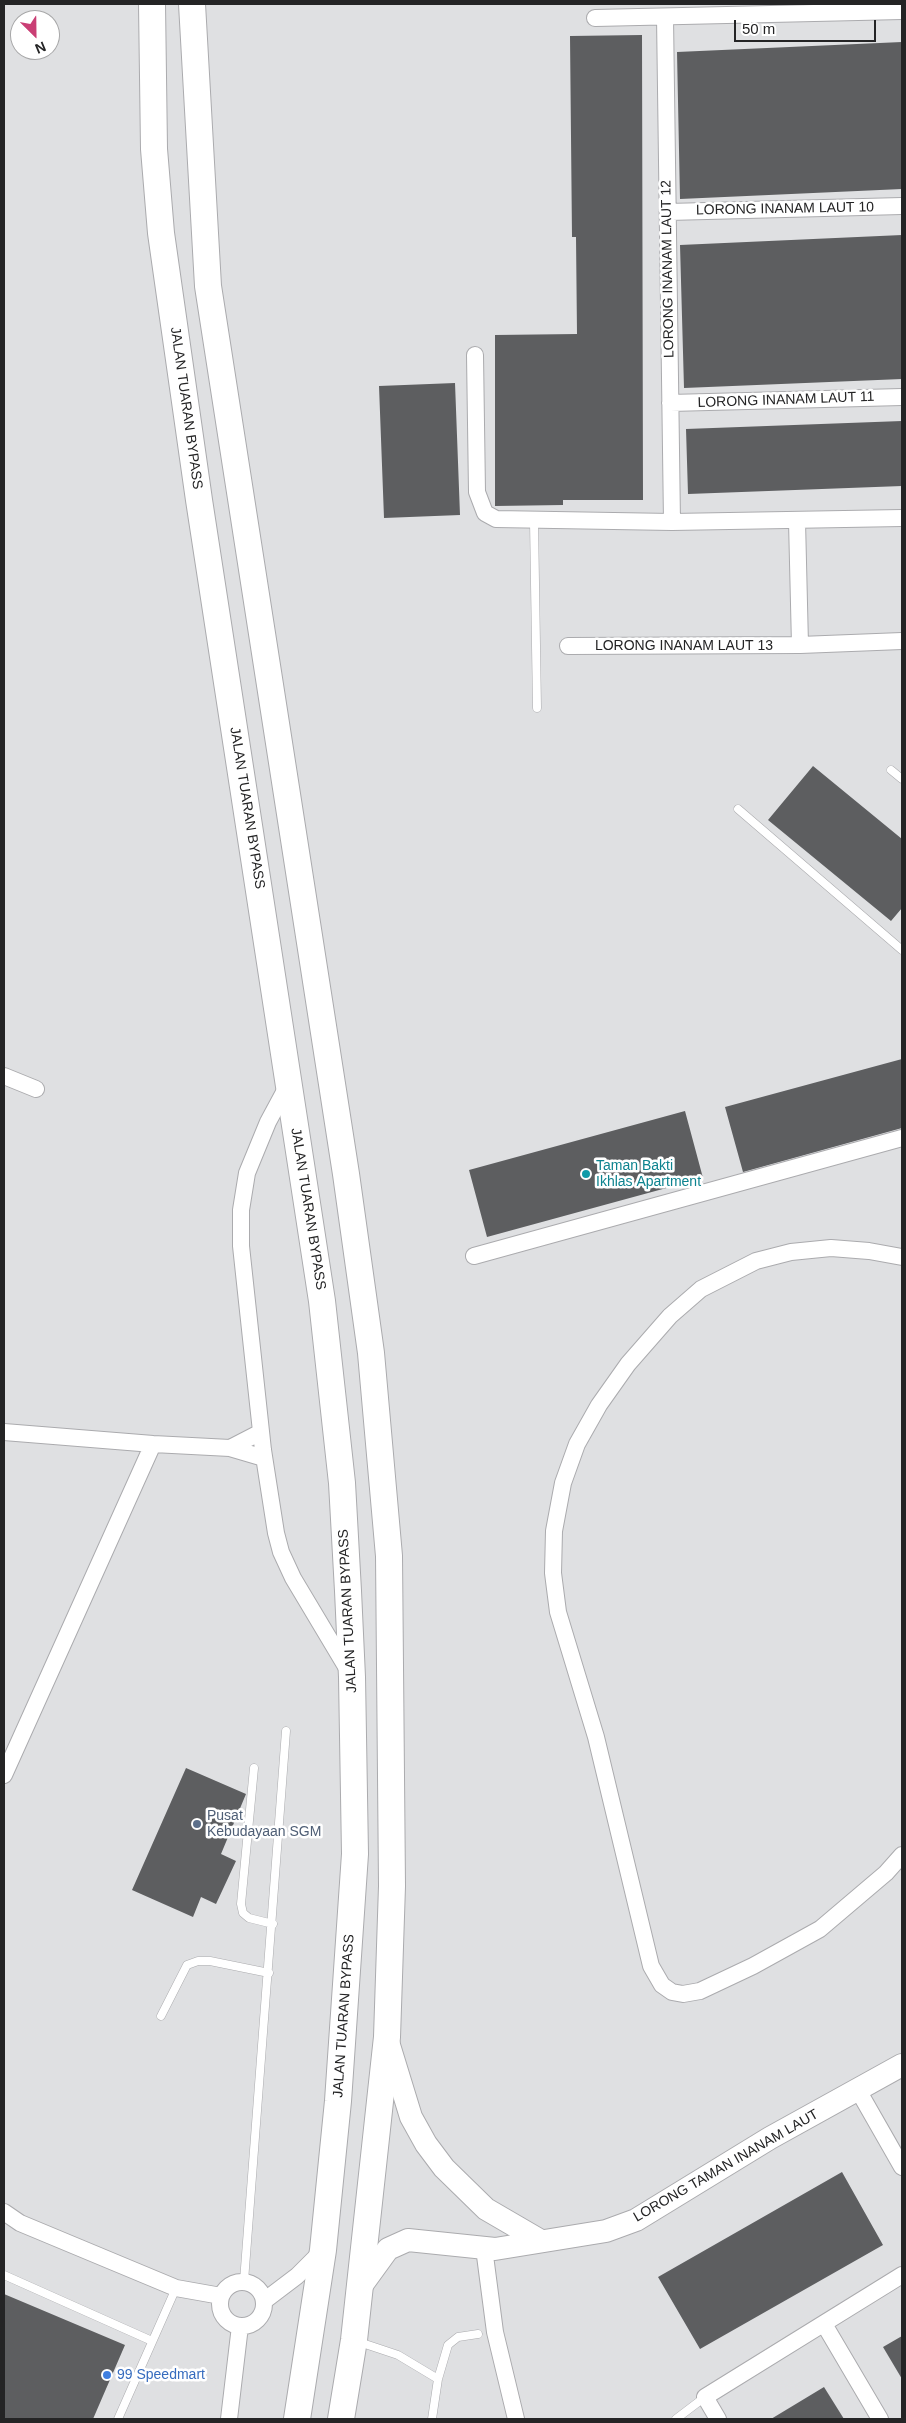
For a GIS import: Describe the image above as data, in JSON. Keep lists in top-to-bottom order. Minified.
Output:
{"streets":{"highway":["JALAN TUARAN BYPASS"],"main road":["LORONG TAMAN INANAM LAUT"],"street":["LORONG INANAM LAUT 10","LORONG INANAM LAUT 12","LORONG INANAM LAUT 11","LORONG INANAM LAUT 13"]},"crossings":[["LORONG INANAM LAUT 10","LORONG INANAM LAUT 12"],["LORONG INANAM LAUT 12","LORONG INANAM LAUT 11"]],"places":["Taman Bakti Ikhlas Apartment","Pusat Kebudayaan SGM","99 Speedmart"],"scale_bar":"50 m","north":"bottom right"}
